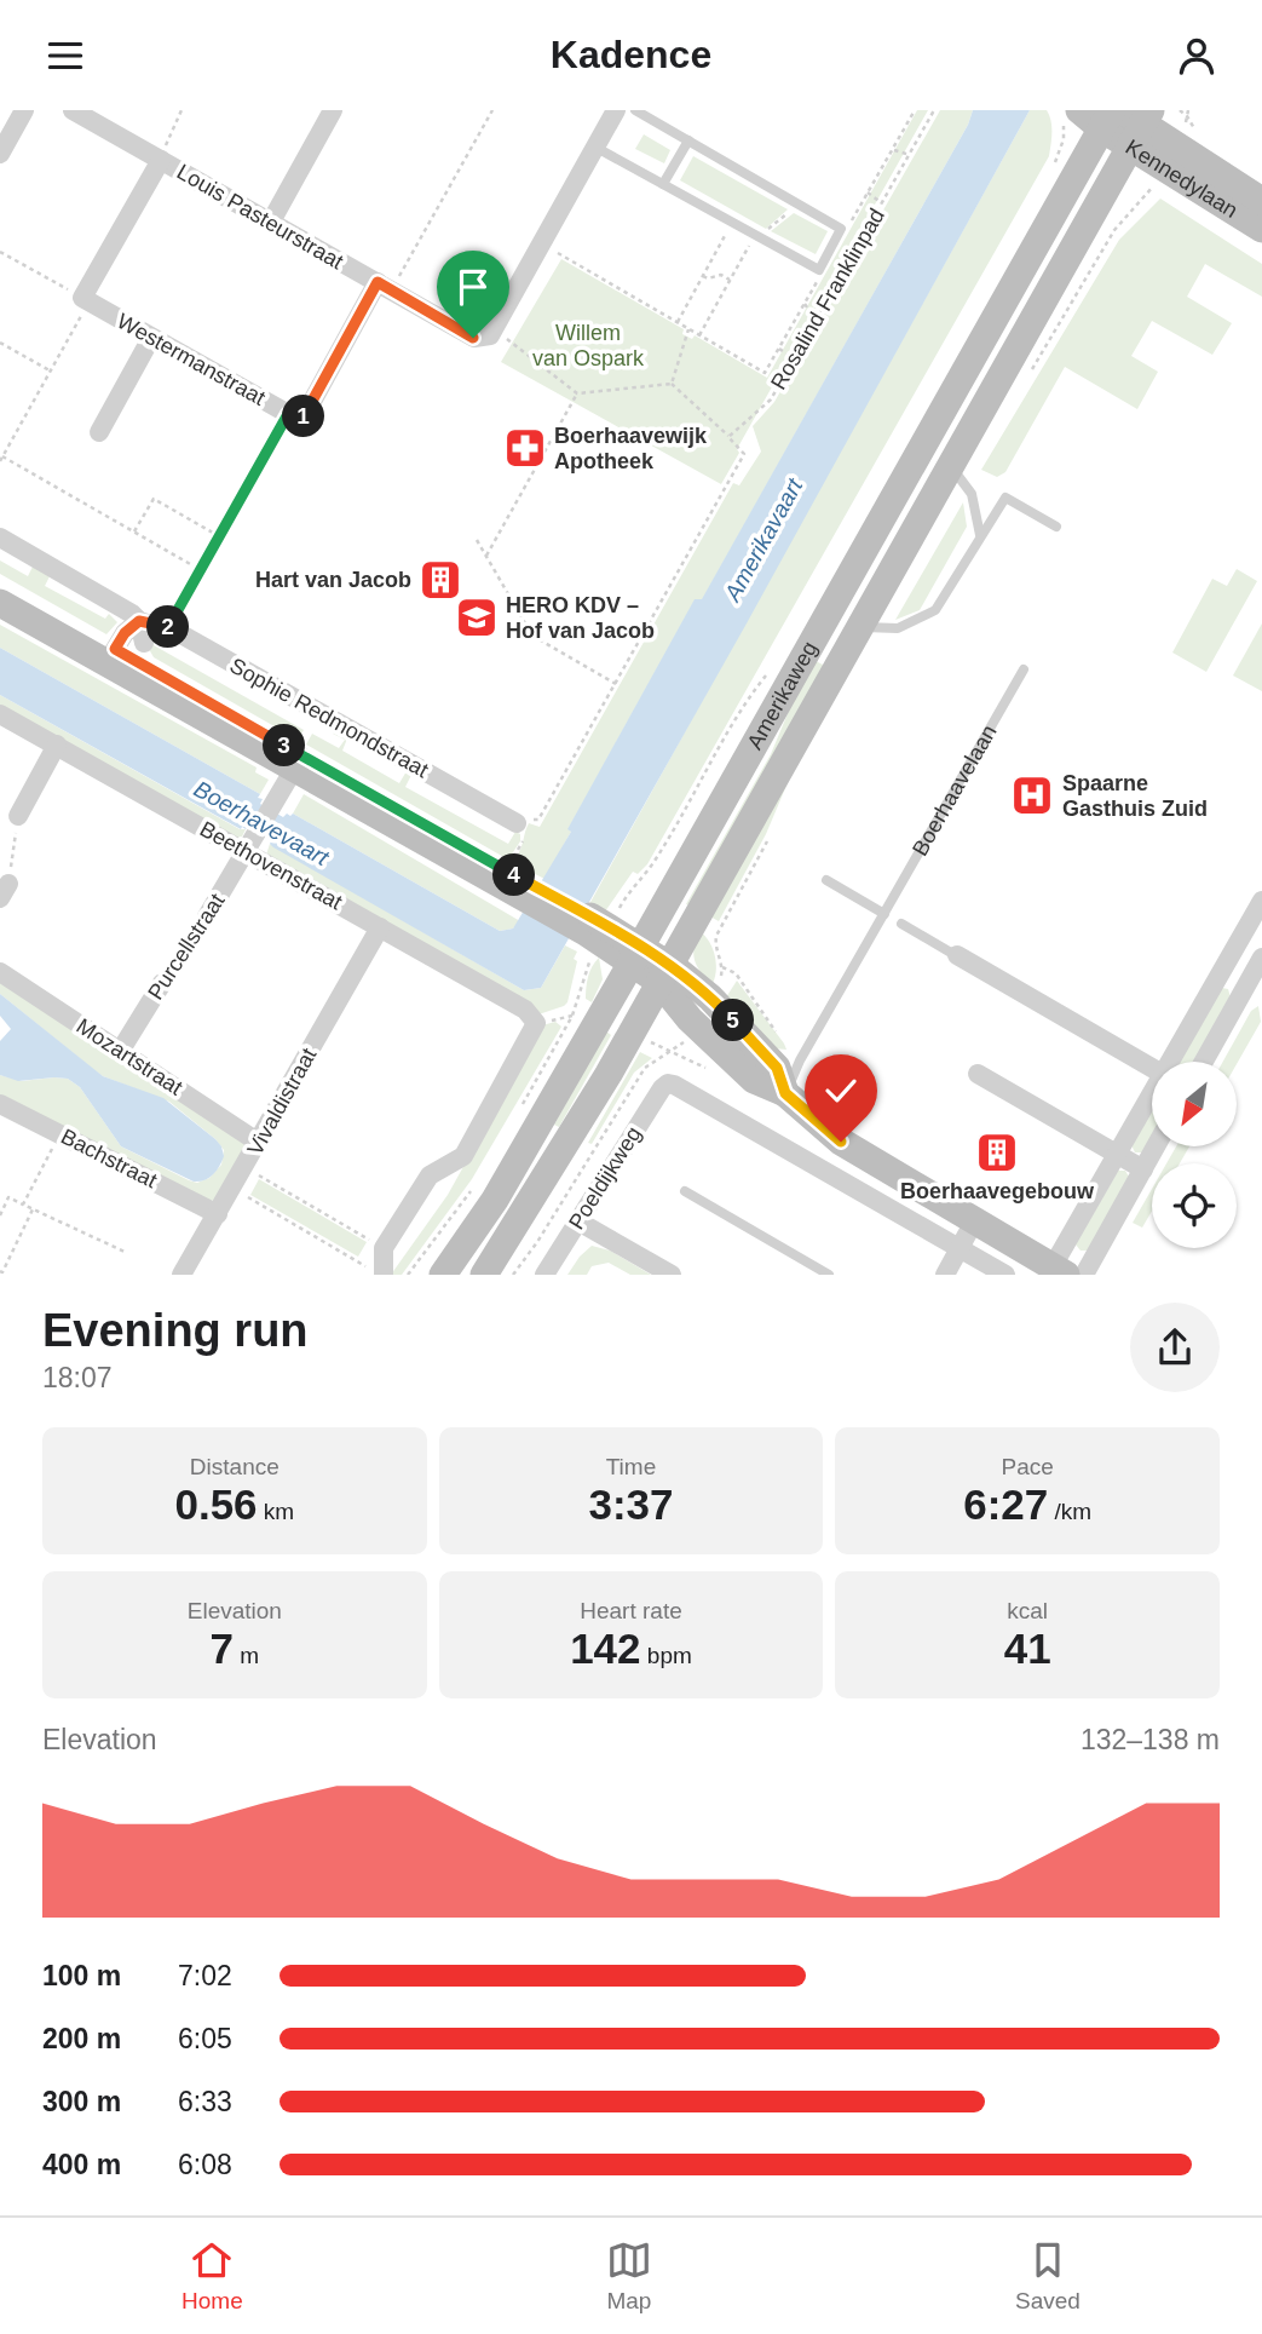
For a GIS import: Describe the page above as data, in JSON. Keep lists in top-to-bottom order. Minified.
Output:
{"streets":{"main road":["Kennedylaan","Amerikaweg"],"street":["Louis Pasteurstraat","Westermanstraat","Sophie Redmondstraat","Beethovenstraat","Purcellstraat","Mozartstraat","Vivaldistraat","Bachstraat","Poeldijkweg"],"lane":["Boerhaavelaan"],"path":["Rosalind Franklinpad"]},"crossings":[["Kennedylaan","Amerikaweg"],["Louis Pasteurstraat","Westermanstraat"],["Beethovenstraat","Purcellstraat"],["Beethovenstraat","Vivaldistraat"],["Purcellstraat","Mozartstraat"],["Mozartstraat","Vivaldistraat"],["Vivaldistraat","Bachstraat"]],"water":["Amerikavaart","Boerhavevaart"],"parks":["Willem van Ospark"],"places":{"pharmacy":["Boerhaavewijk Apotheek"],"building":["Hart van Jacob","Boerhaavegebouw"],"school or university":["HERO KDV – Hof van Jacob"],"hospital":["Spaarne Gasthuis Zuid"]},"north":"bottom left","page":{"header":"Kadence","pins":["1","2","3","4","5"],"heading":["Evening run","18:07"],"stats":[["Distance","0.56 km"],["Time","3:37"],["Pace","6:27 /km"],["Elevation","7 m"],["Heart rate","142 bpm"],["kcal","41"]],"chart":["Elevation","132–138 m"],"list":[{"name":"100 m","note":"7:02"},{"name":"200 m","note":"6:05"},{"name":"300 m","note":"6:33"},{"name":"400 m","note":"6:08"}],"tabs":["Home","Map","Saved"]}}
